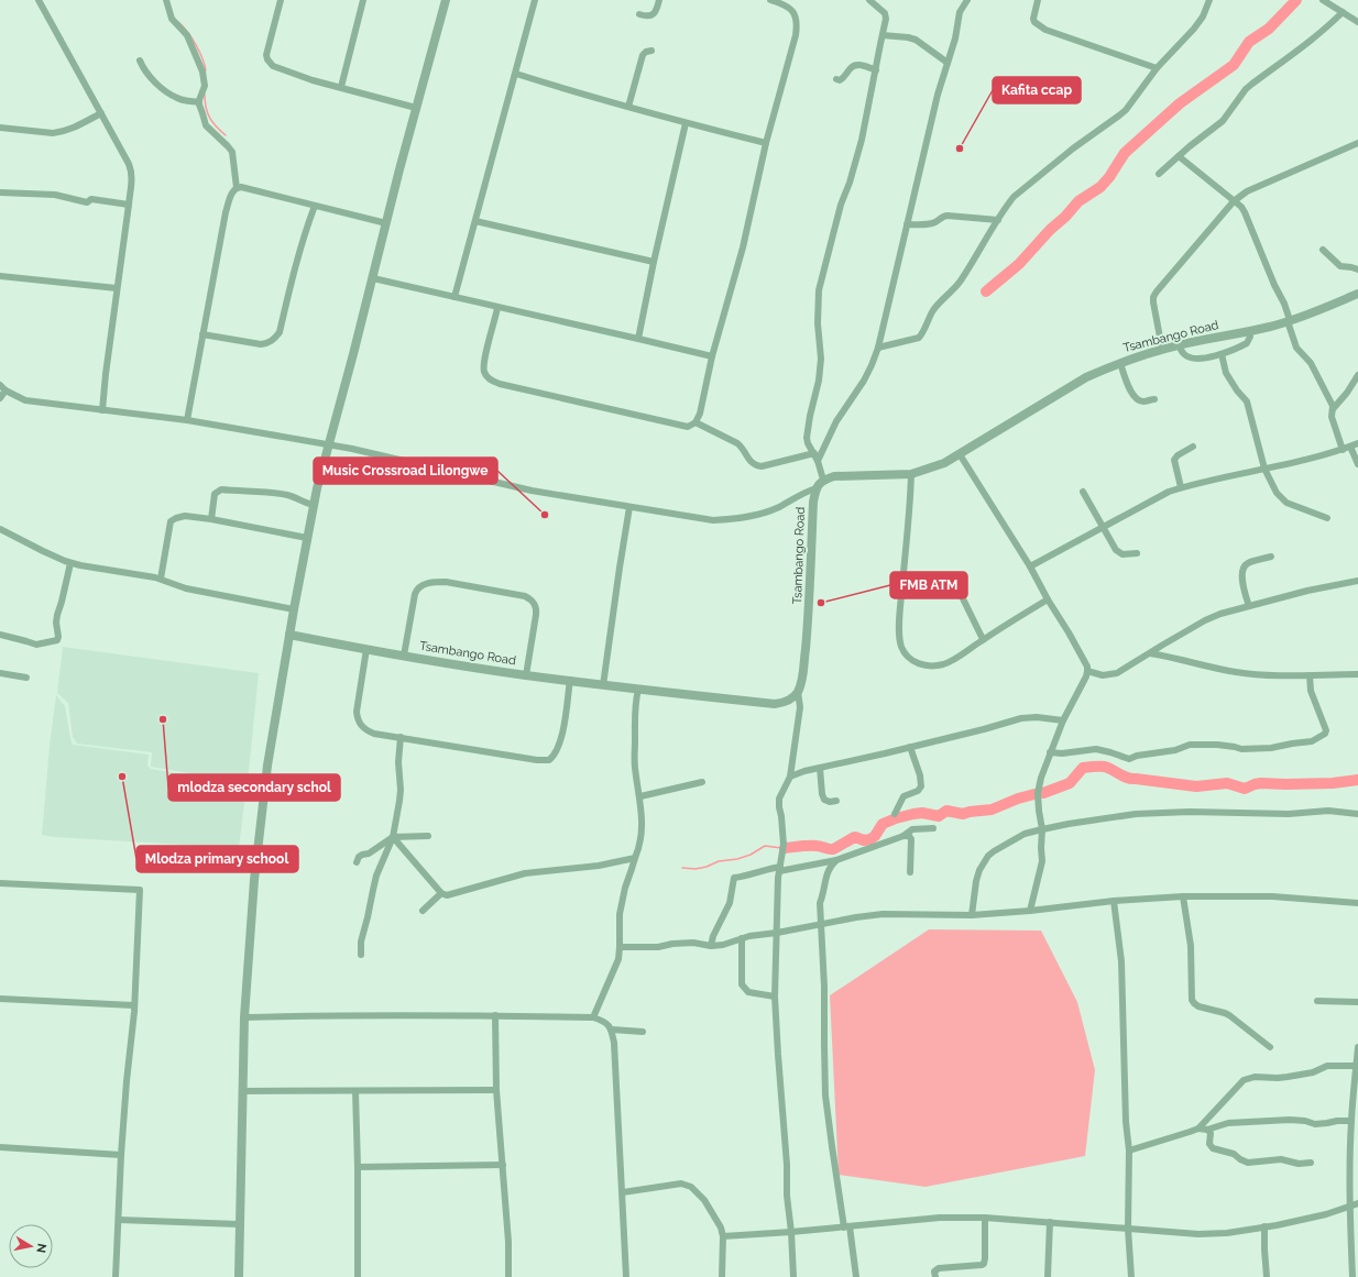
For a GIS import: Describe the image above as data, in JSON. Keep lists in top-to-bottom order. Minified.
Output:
{"streets":{"street":["Tsambango Road"]},"places":["Kafita ccap","Music Crossroad Lilongwe","FMB ATM","mlodza secondary schol","Mlodza primary school"],"north":"right"}
